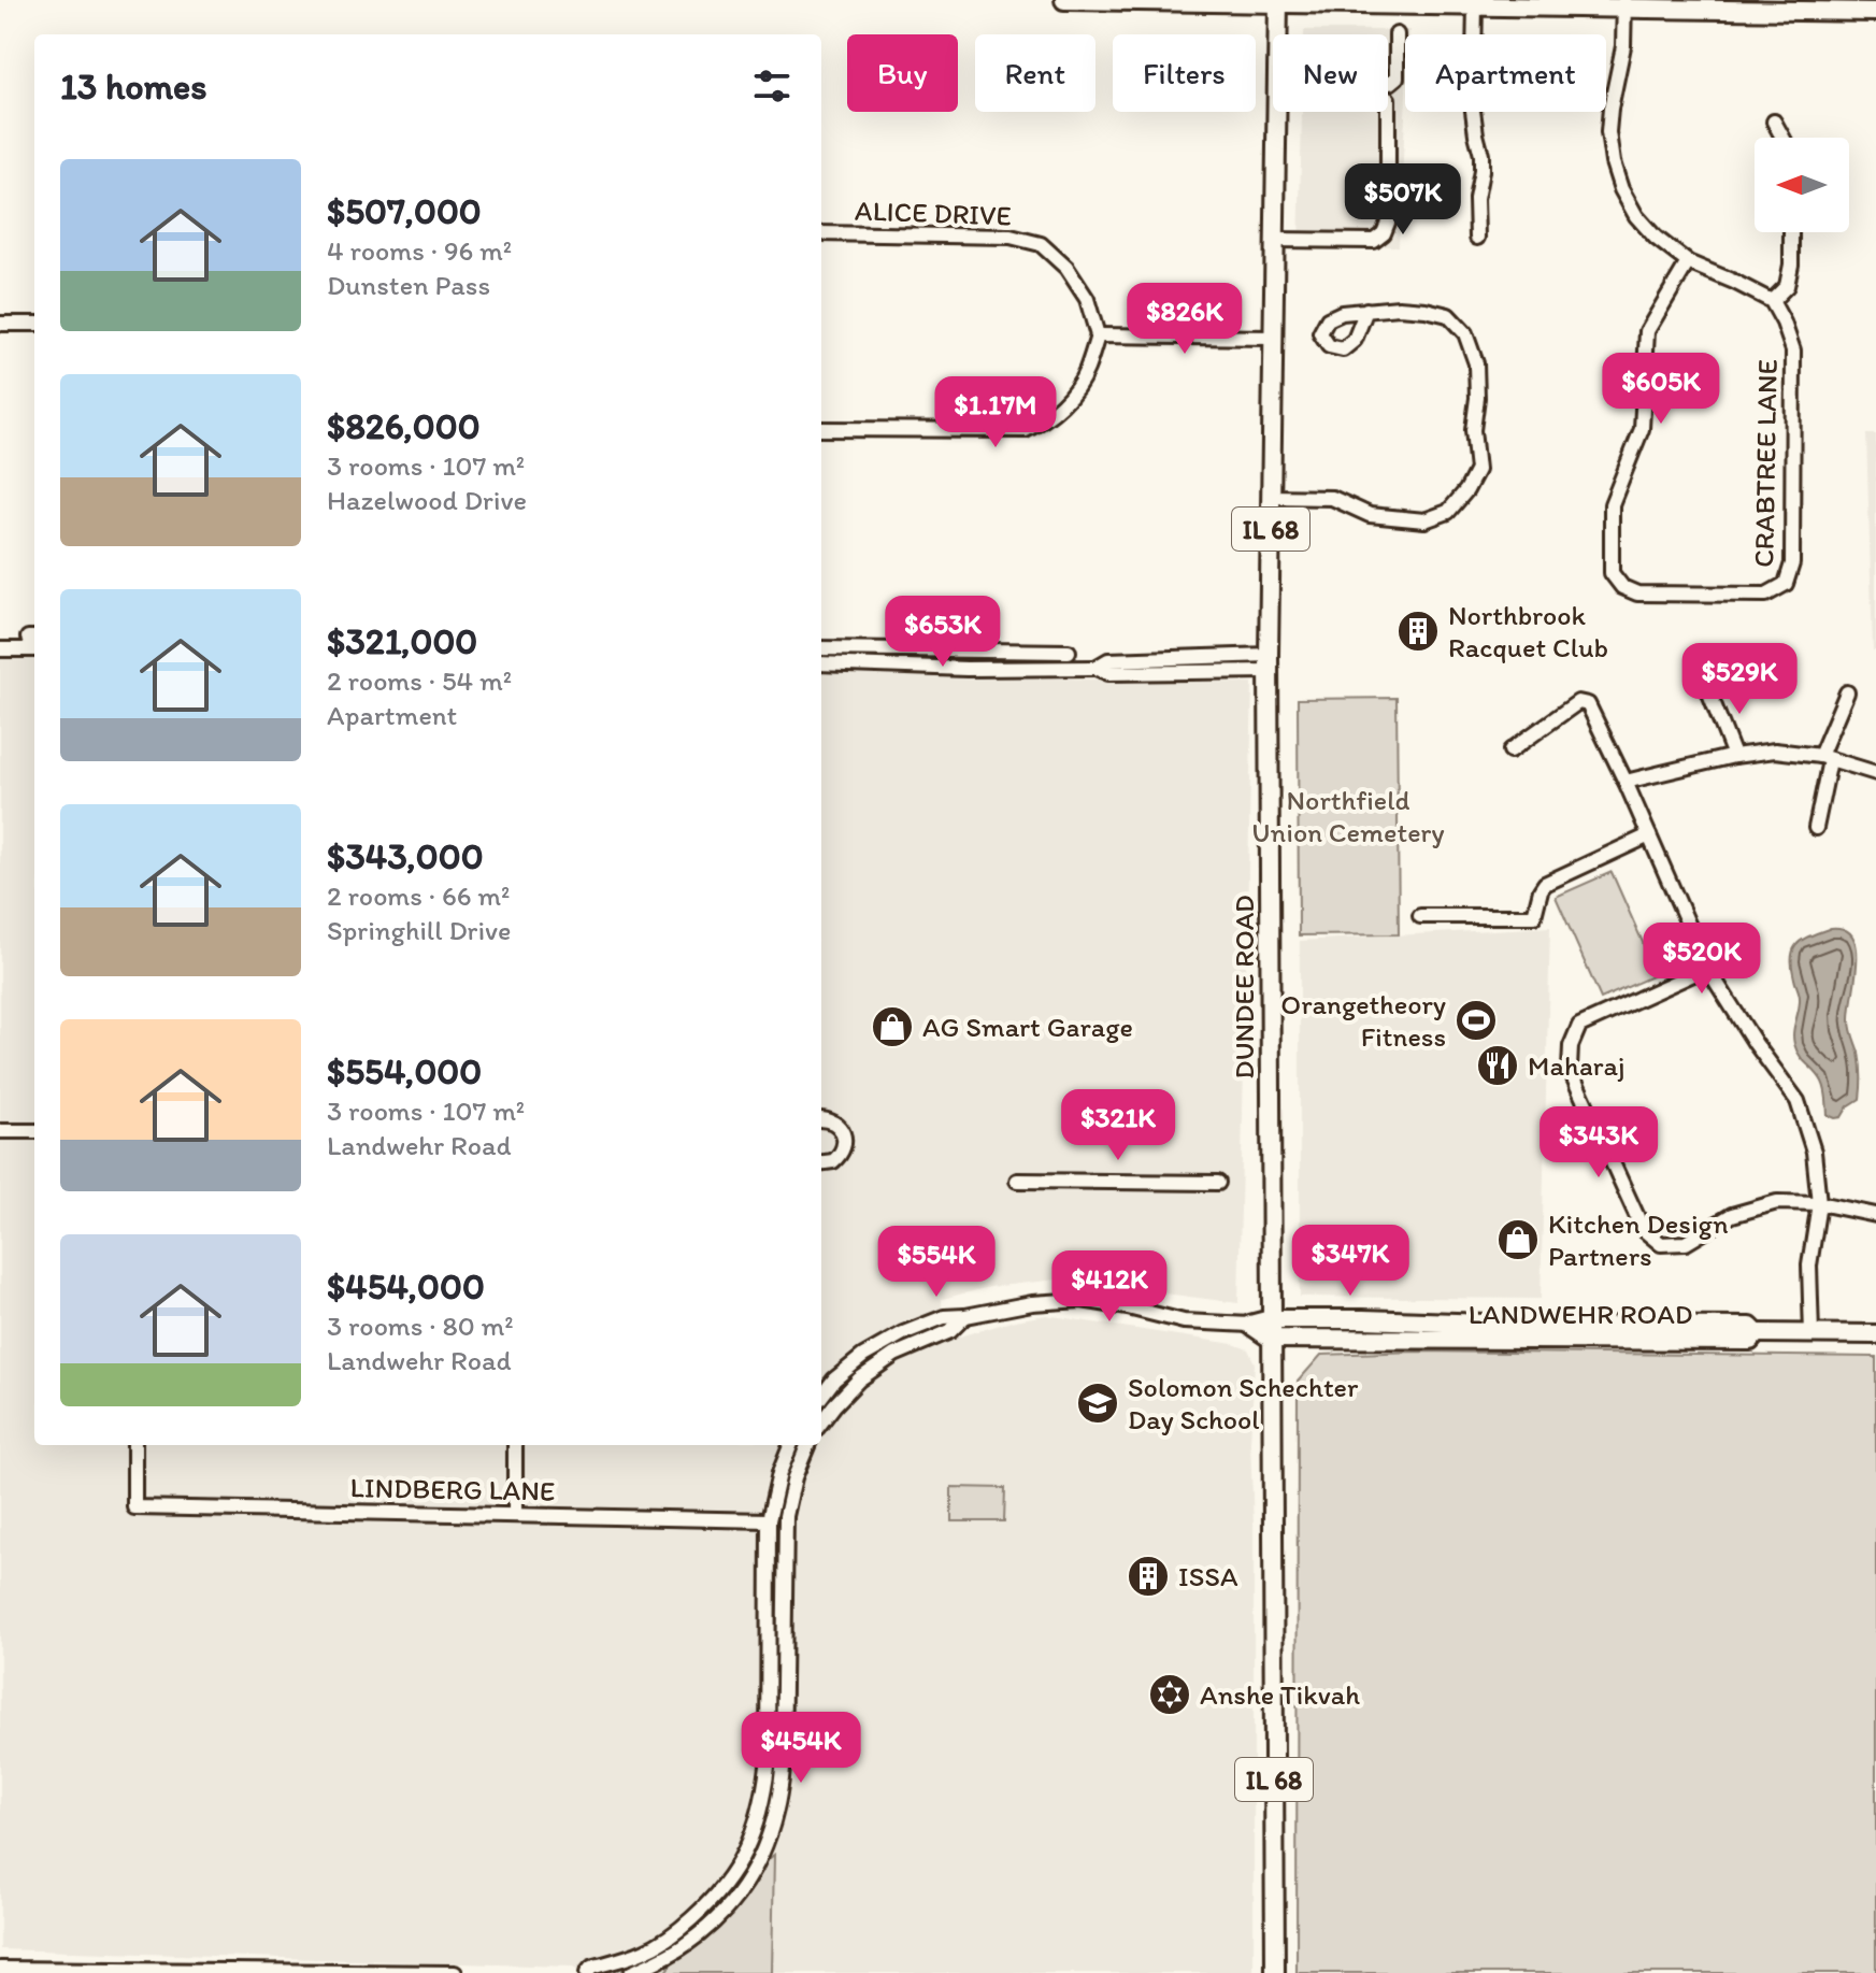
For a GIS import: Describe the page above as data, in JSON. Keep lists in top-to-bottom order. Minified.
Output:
{"streets":{"main road":["IL 68","DUNDEE ROAD","LANDWEHR ROAD"],"street":["ALICE DRIVE","CRABTREE LANE","LINDBERG LANE"]},"crossings":[["DUNDEE ROAD","LANDWEHR ROAD"]],"parks":["Northfield Union Cemetery"],"places":{"building":["Northbrook Racquet Club","ISSA"],"sports":["Orangetheory Fitness"],"shop":["AG Smart Garage","Kitchen Design Partners"],"restaurant":["Maharaj"],"school or university":["Solomon Schechter Day School"],"synagogue":["Anshe Tikvah"]},"north":"left","page":{"chip":["Buy","Rent","Filters","New","Apartment"],"heading":"13 homes","list":[{"name":"$507,000","note":"4 rooms · 96 m² · Dunsten Pass"},{"name":"$826,000","note":"3 rooms · 107 m² · Hazelwood Drive"},{"name":"$321,000","note":"2 rooms · 54 m² · Apartment"},{"name":"$343,000","note":"2 rooms · 66 m² · Springhill Drive"},{"name":"$554,000","note":"3 rooms · 107 m² · Landwehr Road"},{"name":"$454,000","note":"3 rooms · 80 m² · Landwehr Road"}],"price":["$507K","$826K","$605K","$1.17M","$653K","$529K","$520K","$321K","$343K","$347K","$554K","$412K","$454K"]}}
